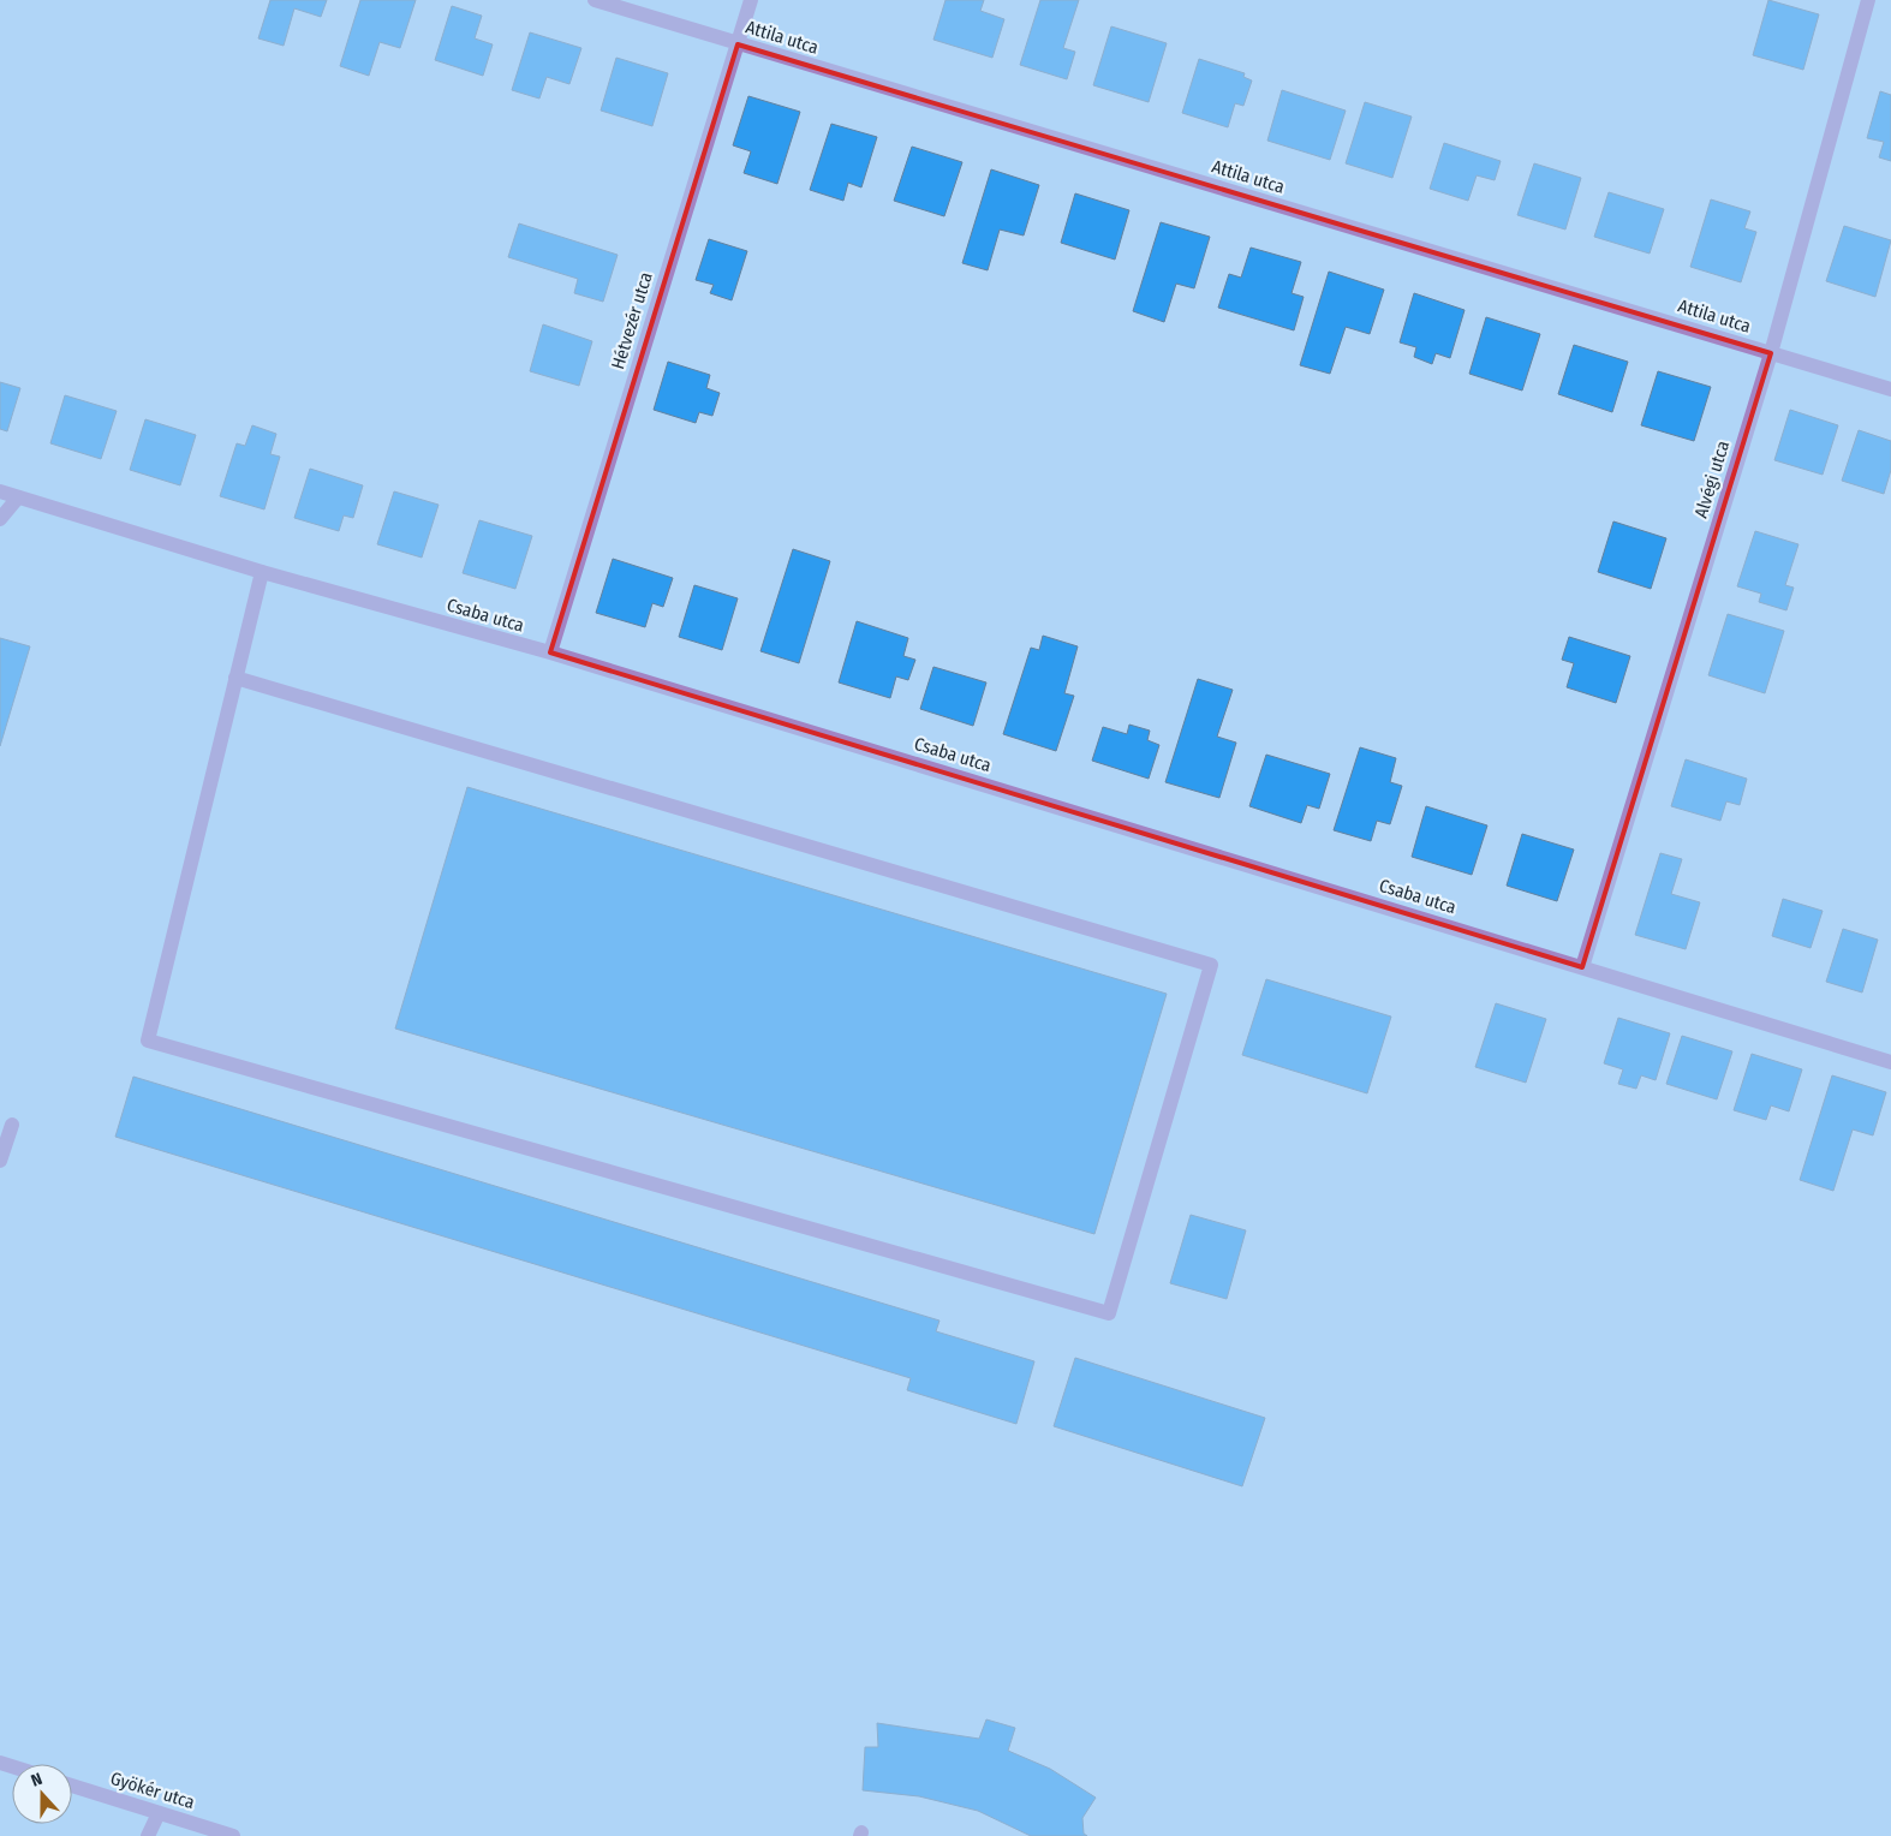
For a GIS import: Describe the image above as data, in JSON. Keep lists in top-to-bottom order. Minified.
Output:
{"streets":{"street":["Attila utca","Hétvezér utca","Alvégi utca","Csaba utca","Gyökér utca"]},"crossings":[["Attila utca","Hétvezér utca"],["Attila utca","Alvégi utca"],["Hétvezér utca","Csaba utca"],["Alvégi utca","Csaba utca"]],"north":"top"}
